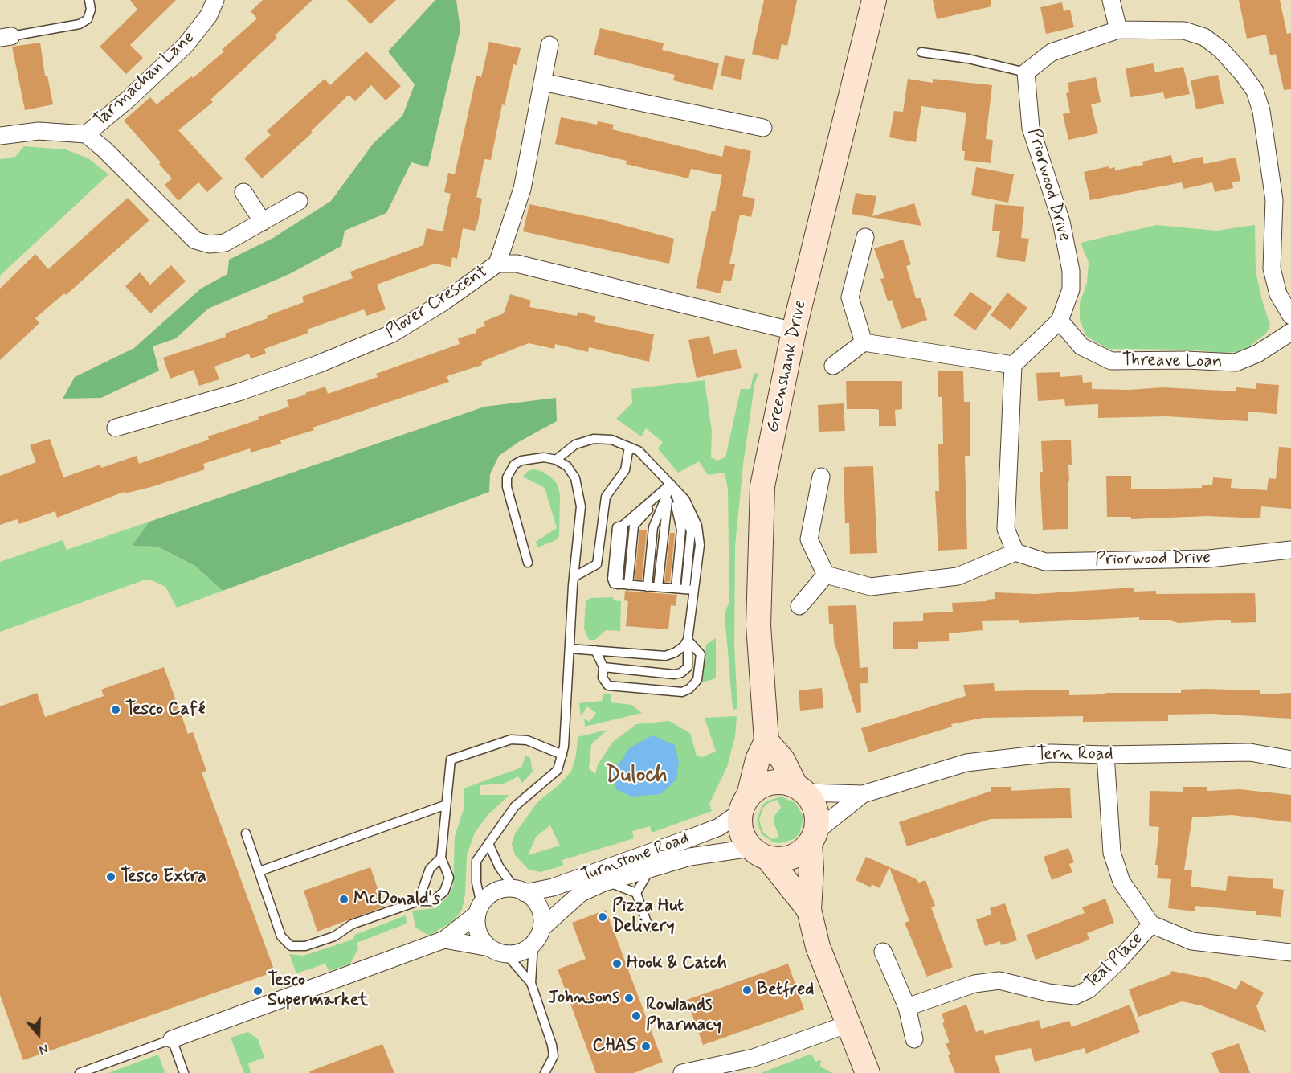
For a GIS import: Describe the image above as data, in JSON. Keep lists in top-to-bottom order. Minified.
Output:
{"streets":{"street":["Tarmachan Lane","Priorwood Drive","Plover Crescent","Threave Loan","Greenshank Drive","Tern Road","Turnstone Road","Teal Place"]},"crossings":[["Priorwood Drive","Threave Loan"],["Plover Crescent","Greenshank Drive"],["Greenshank Drive","Tern Road"],["Greenshank Drive","Turnstone Road"],["Tern Road","Turnstone Road"],["Tern Road","Teal Place"]],"districts":["Duloch"],"places":["Tesco Café","Tesco Extra","McDonald's","Pizza Hut Delivery","Hook & Catch","Betfred","Tesco Supermarket","Johnsons","Rowlands Pharmacy","CHAS"],"north":"bottom"}
